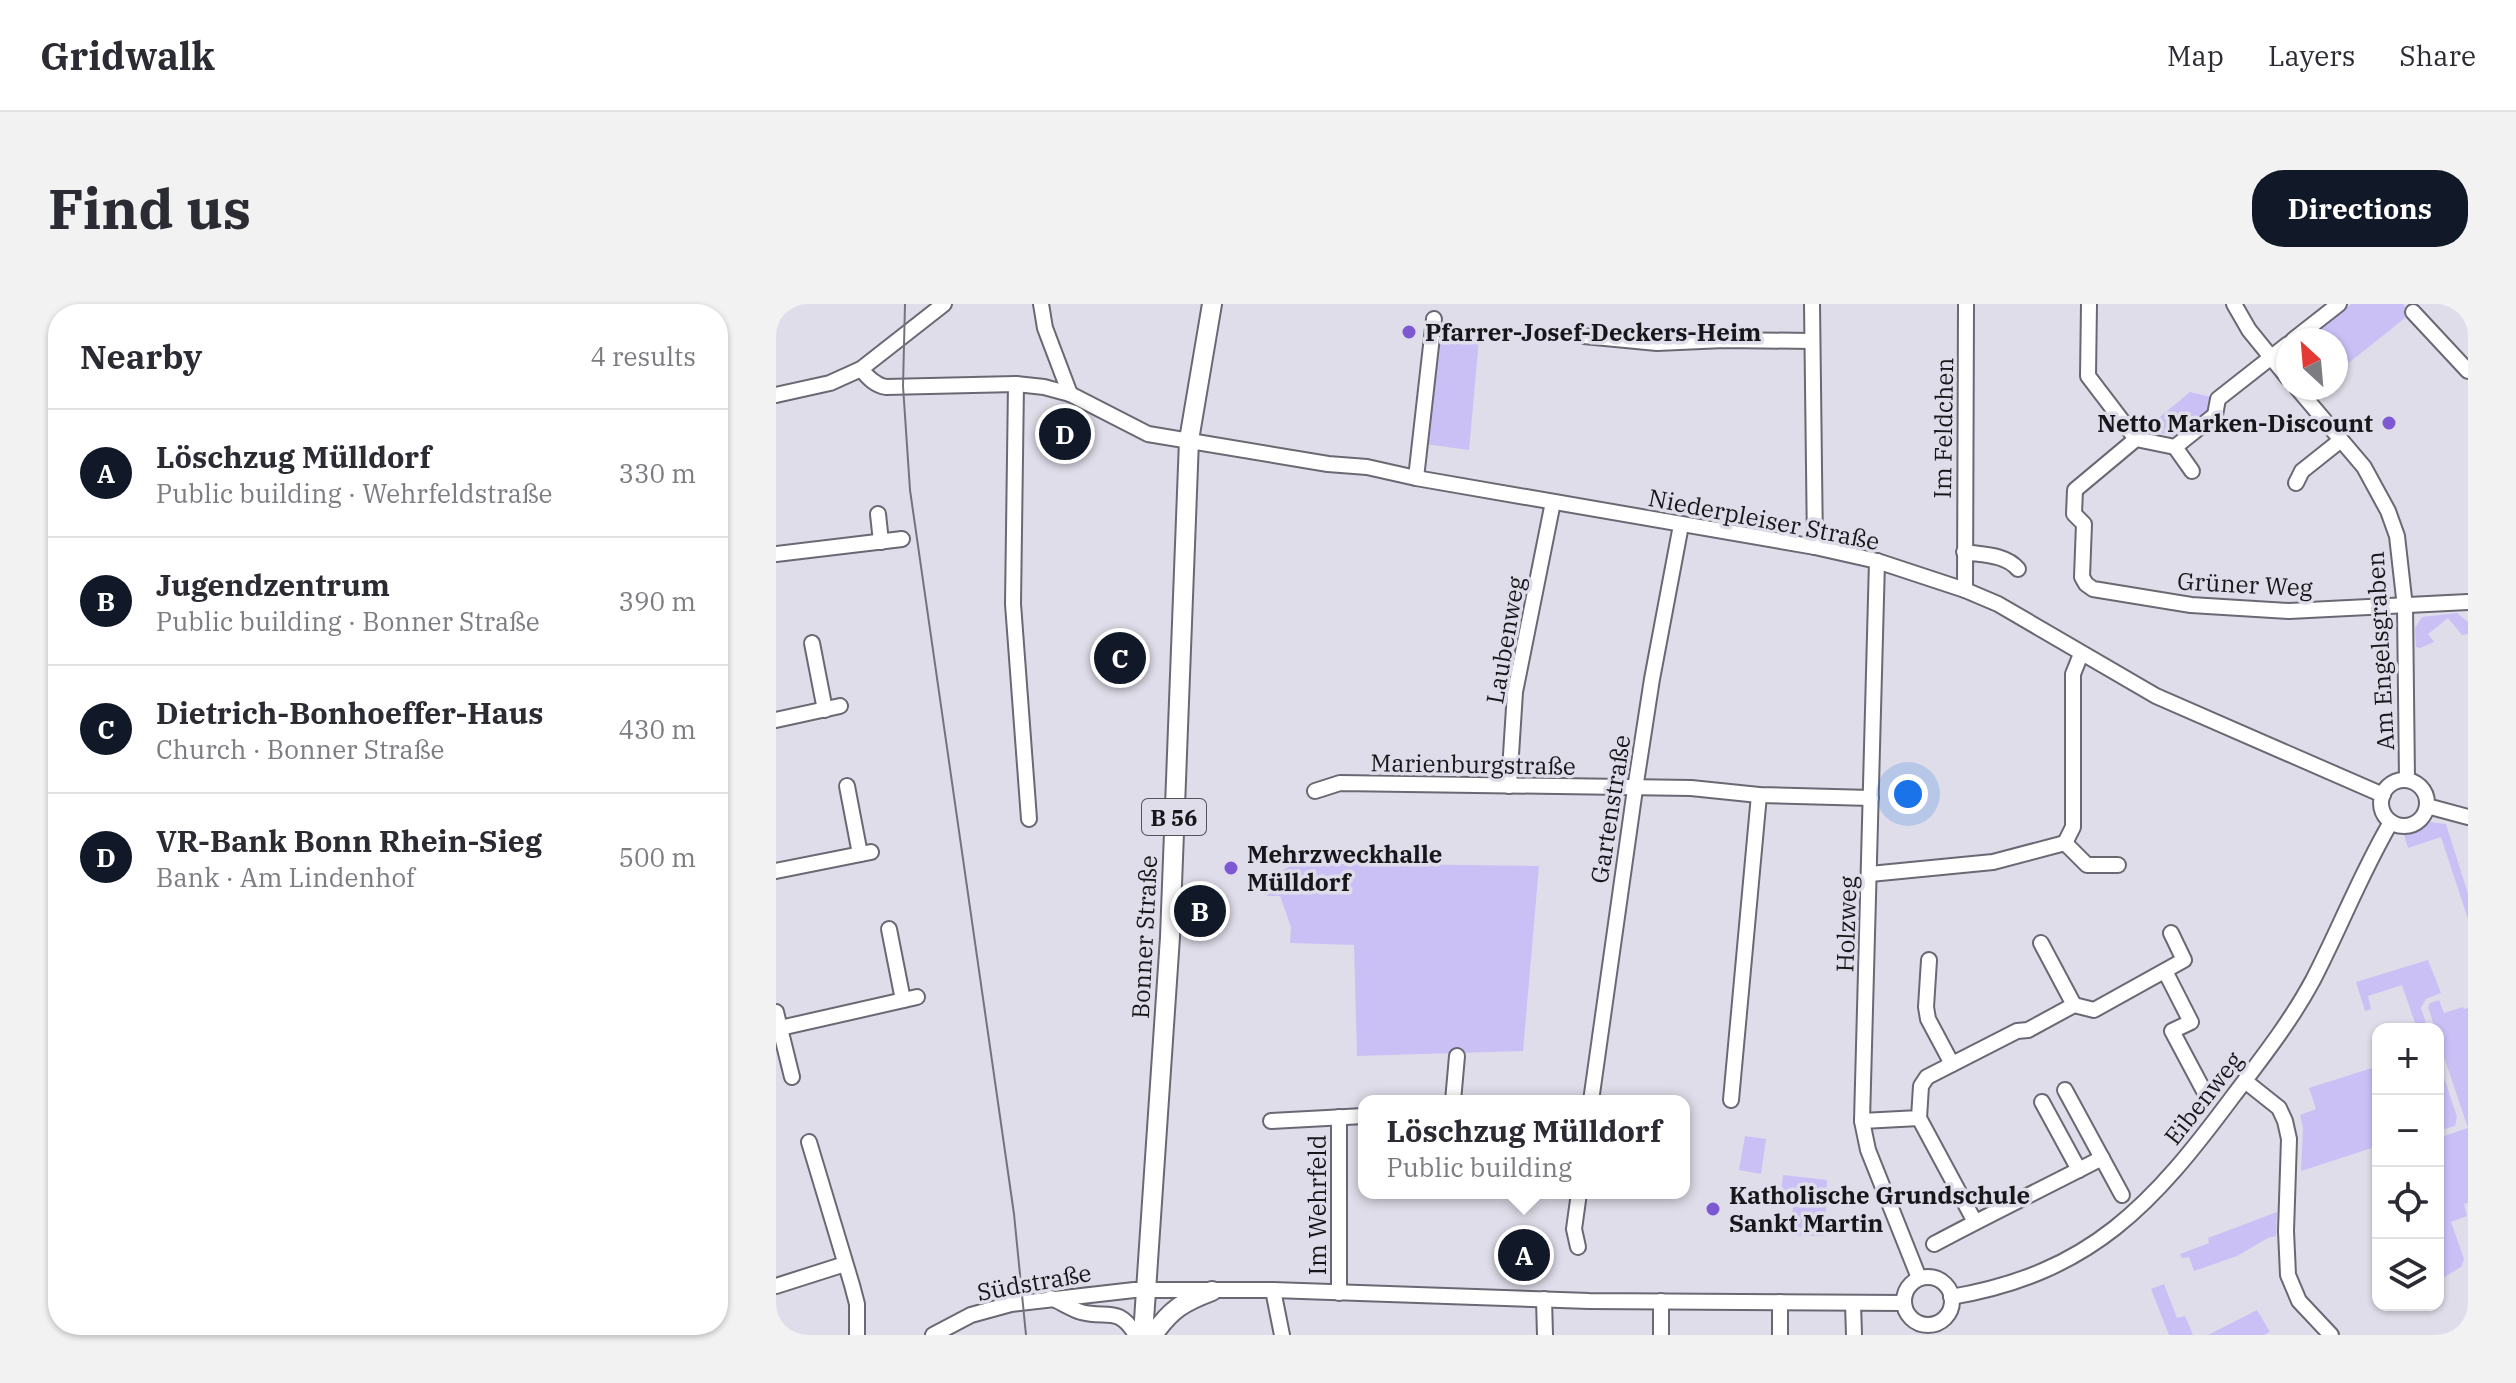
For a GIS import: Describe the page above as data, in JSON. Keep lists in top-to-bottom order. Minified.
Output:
{"streets":{"main road":["B 56","Bonner Straße"],"street":["Im Feldchen","Niederpleiser Straße","Grüner Weg","Laubenweg","Am Engelsgraben","Marienburgstraße","Gartenstraße","Holzweg","Eibenweg","Im Wehrfeld","Südstraße"]},"crossings":[["Im Feldchen","Niederpleiser Straße"],["Niederpleiser Straße","Laubenweg"],["Niederpleiser Straße","Am Engelsgraben"],["Niederpleiser Straße","Gartenstraße"],["Niederpleiser Straße","Holzweg"],["Niederpleiser Straße","Bonner Straße"],["Niederpleiser Straße","Eibenweg"],["Grüner Weg","Am Engelsgraben"],["Laubenweg","Marienburgstraße"],["Am Engelsgraben","Eibenweg"],["Marienburgstraße","Gartenstraße"],["Marienburgstraße","Holzweg"],["Holzweg","Eibenweg"],["Holzweg","Südstraße"],["Bonner Straße","Südstraße"],["Eibenweg","Südstraße"],["Im Wehrfeld","Südstraße"]],"places":["Pfarrer-Josef-Deckers-Heim","Netto Marken-Discount","Mehrzweckhalle Mülldorf","Katholische Grundschule Sankt Martin"],"north":"top left","page":{"header":"Gridwalk","nav":["Map","Layers","Share"],"buttons":"Directions","title":"Find us","heading":["Nearby","4 results"],"pins":["D","C","B","A"],"list":[{"mark":"A","name":"Löschzug Mülldorf","note":"Public building · Wehrfeldstraße","value":"330 m"},{"mark":"B","name":"Jugendzentrum","note":"Public building · Bonner Straße","value":"390 m"},{"mark":"C","name":"Dietrich-Bonhoeffer-Haus","note":"Church · Bonner Straße","value":"430 m"},{"mark":"D","name":"VR-Bank Bonn Rhein-Sieg","note":"Bank · Am Lindenhof","value":"500 m"}],"map_buttons":["+","−"],"popup":["Löschzug Mülldorf","Public building"]}}
